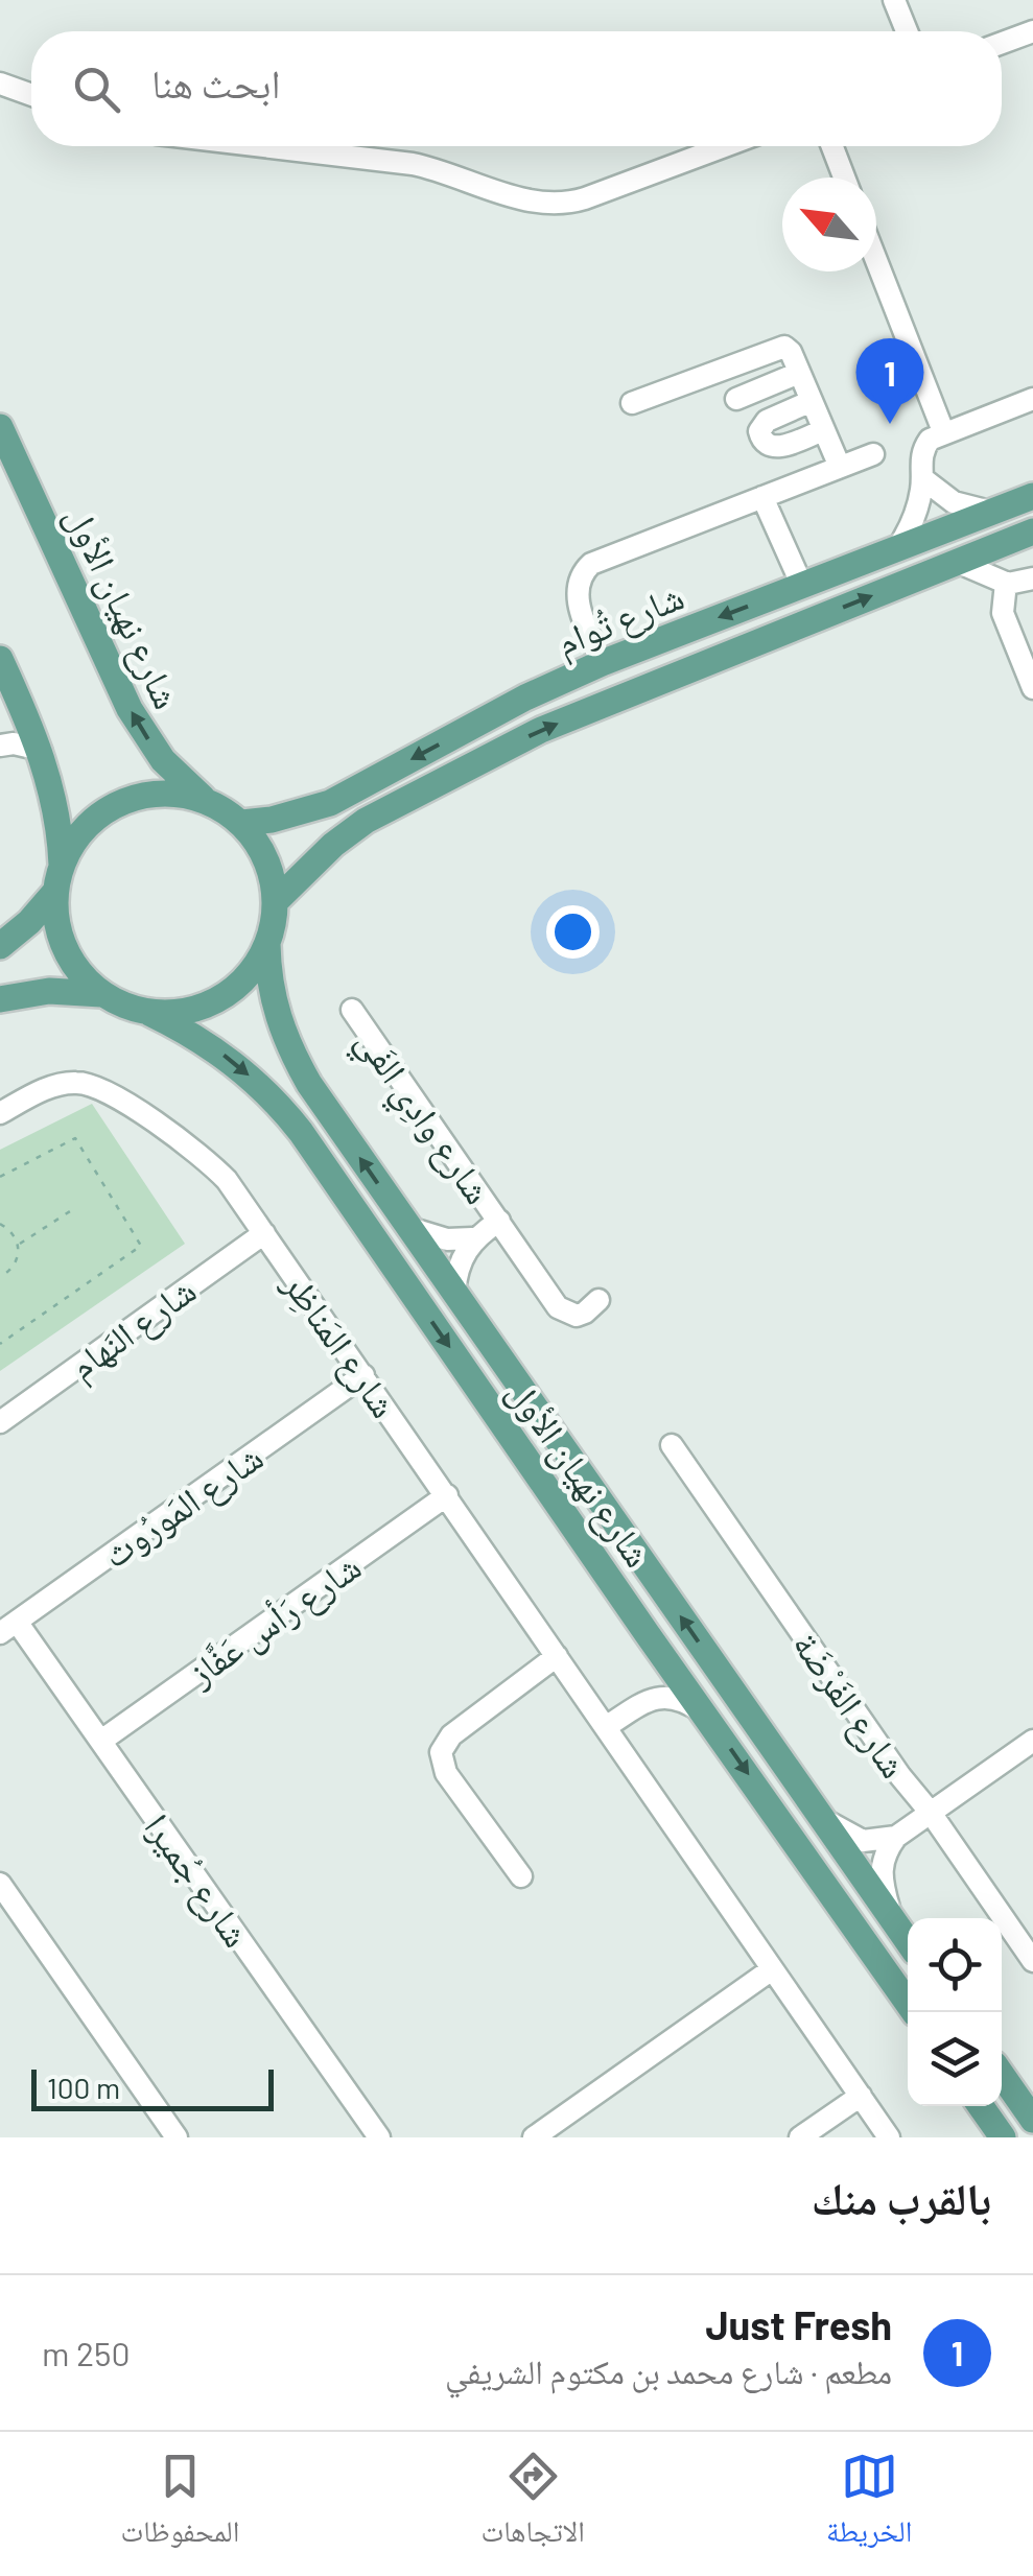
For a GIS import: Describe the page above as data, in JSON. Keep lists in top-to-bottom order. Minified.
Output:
{"streets":{"main road":["شارع نهيان الأول","شارع تُوام"],"street":["شارع وادِي الفَي","شارع النَهام","شارع المَناظِر","شارع المَورُوث","شارع رَأس عَفَّاز","شارع الفَرْضَة","شارع جُميرا"]},"crossings":[["شارع نهيان الأول","شارع تُوام"],["شارع نهيان الأول","شارع وادِي الفَي"],["شارع النَهام","شارع المَناظِر"],["شارع المَناظِر","شارع المَورُوث"],["شارع المَناظِر","شارع رَأس عَفَّاز"],["شارع المَورُوث","شارع جُميرا"],["شارع رَأس عَفَّاز","شارع جُميرا"]],"scale_bar":"100 m","north":"top left","page":{"search":"ابحث هنا","pins":"1","scale":"100 m","heading":"بالقرب منك","list":[{"mark":"1","name":"Just Fresh","note":"مطعم · شارع محمد بن مكتوم الشريفي","value":"250 m"}],"nav":["الخريطة","الاتجاهات","المحفوظات"]}}
